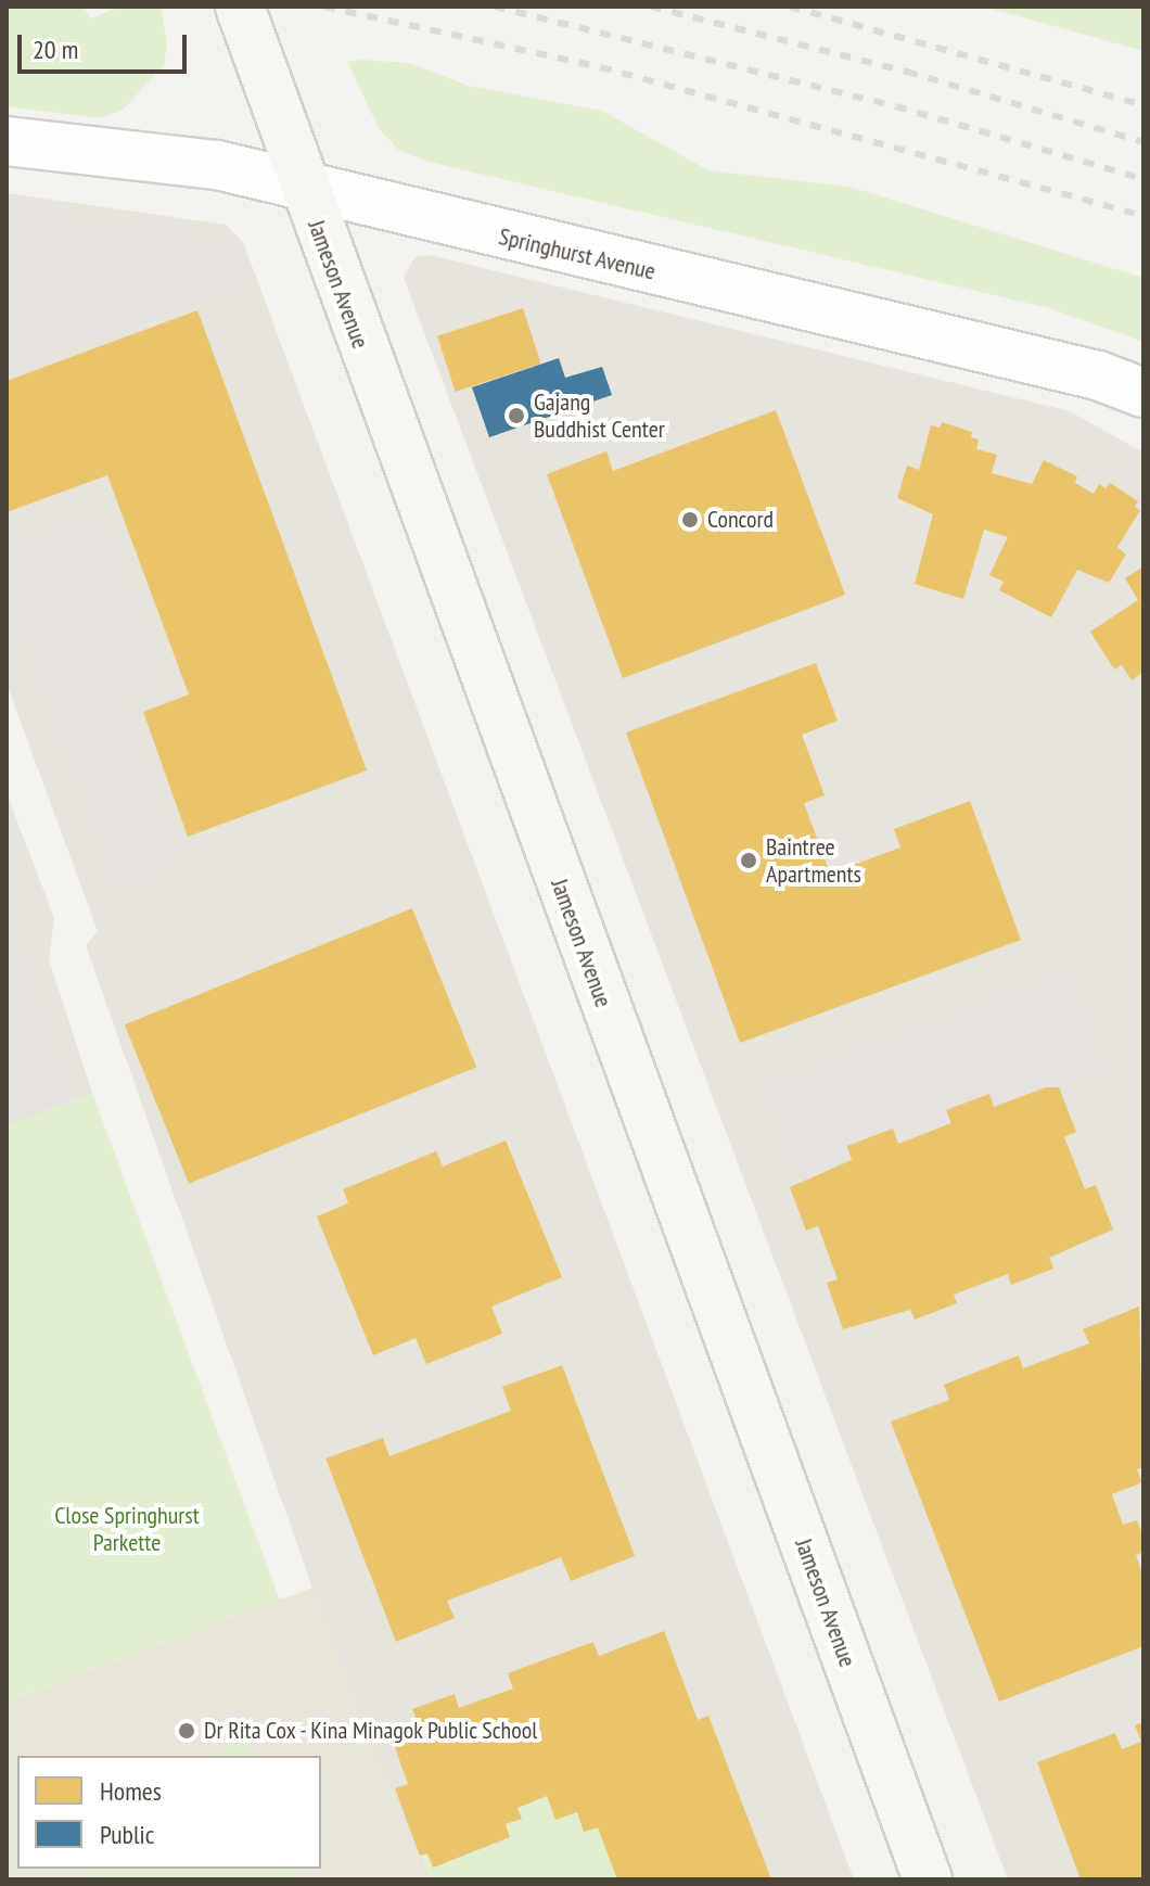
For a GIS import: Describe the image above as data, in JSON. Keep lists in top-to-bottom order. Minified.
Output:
{"streets":{"street":["Springhurst Avenue","Jameson Avenue"]},"crossings":[["Springhurst Avenue","Jameson Avenue"]],"parks":["Close Springhurst Parkette"],"places":["Gajang Buddhist Center","Concord","Baintree Apartments","Dr Rita Cox - Kina Minagok Public School"],"legend":["Homes","Public"],"scale_bar":"20 m"}
